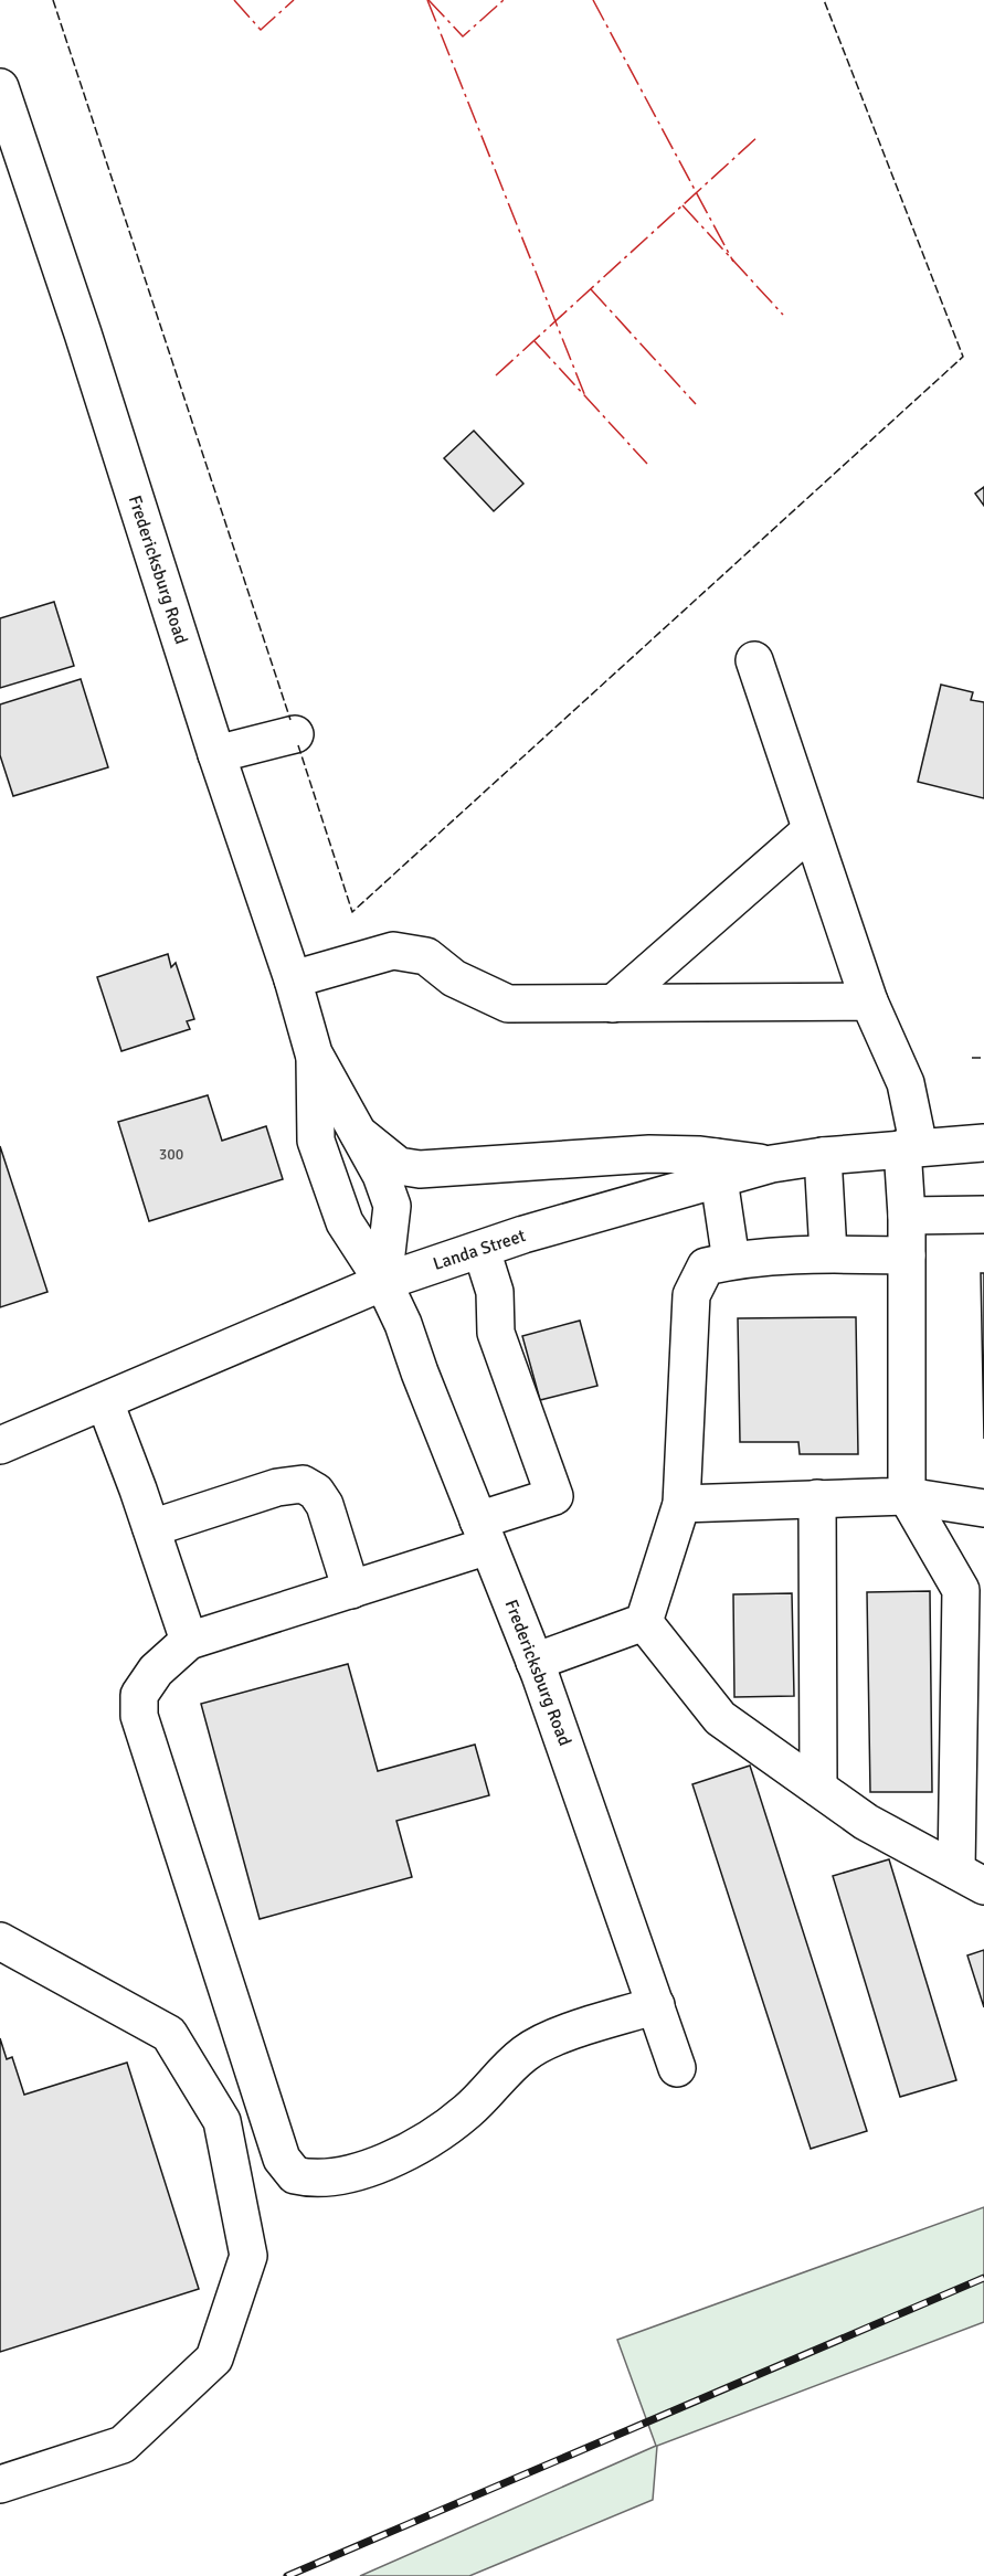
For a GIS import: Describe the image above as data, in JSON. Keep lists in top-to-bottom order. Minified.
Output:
{"streets":{"street":["Fredericksburg Road","Landa Street"]},"crossings":[["Fredericksburg Road","Landa Street"]],"house_numbers":["300"]}
